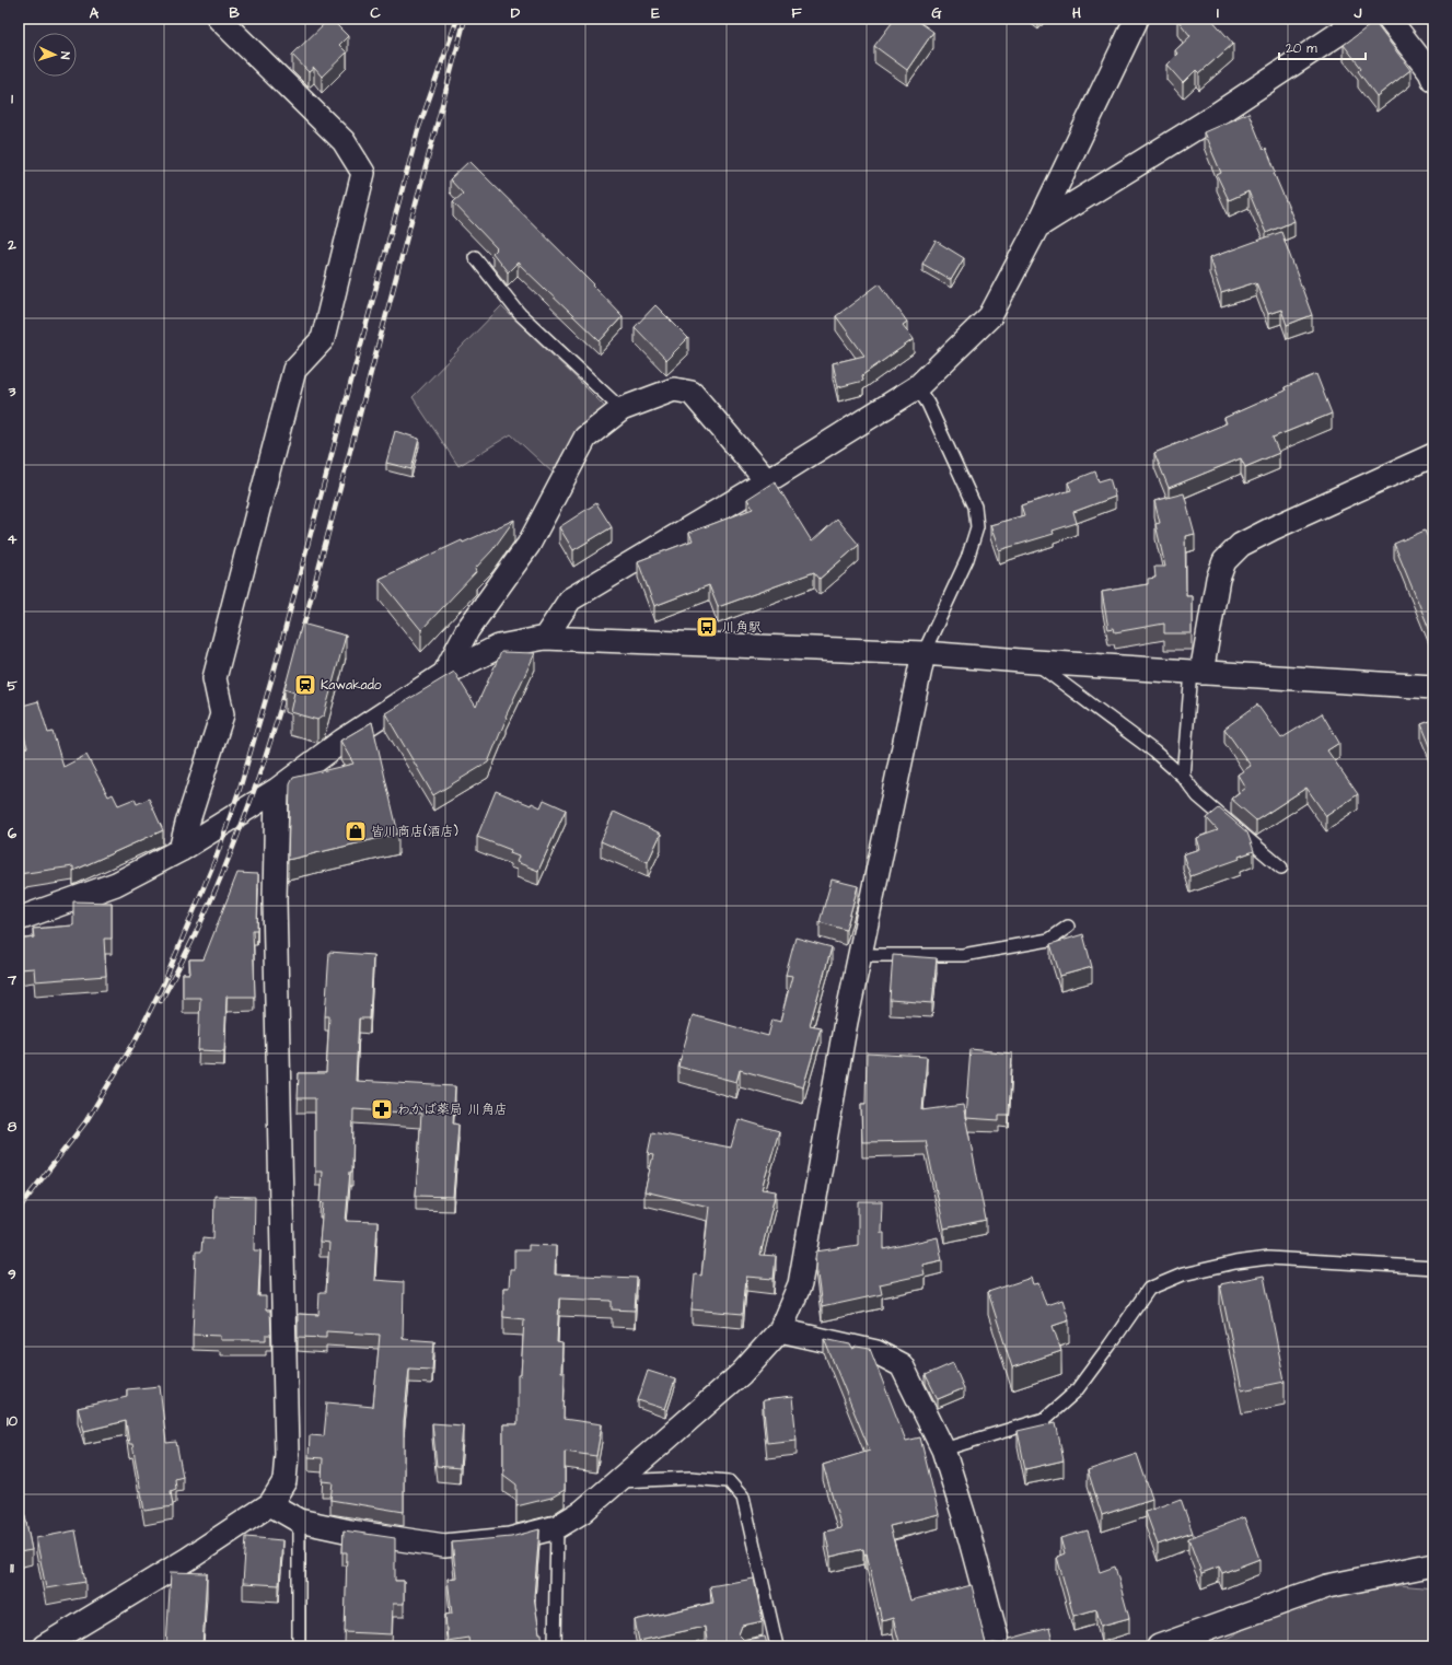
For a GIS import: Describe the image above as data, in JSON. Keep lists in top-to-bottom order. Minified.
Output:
{"places":{"bus stop":["川角駅"],"station":["Kawakado"],"shop":["皆川商店(酒店)"],"pharmacy":["わかば薬局 川角店"]},"scale_bar":"20 m","north":"right","grid":{"columns":["A","B","C","D","E","F","G","H","I","J"],"rows":["1","2","3","4","5","6","7","8","9","10","11"]}}
